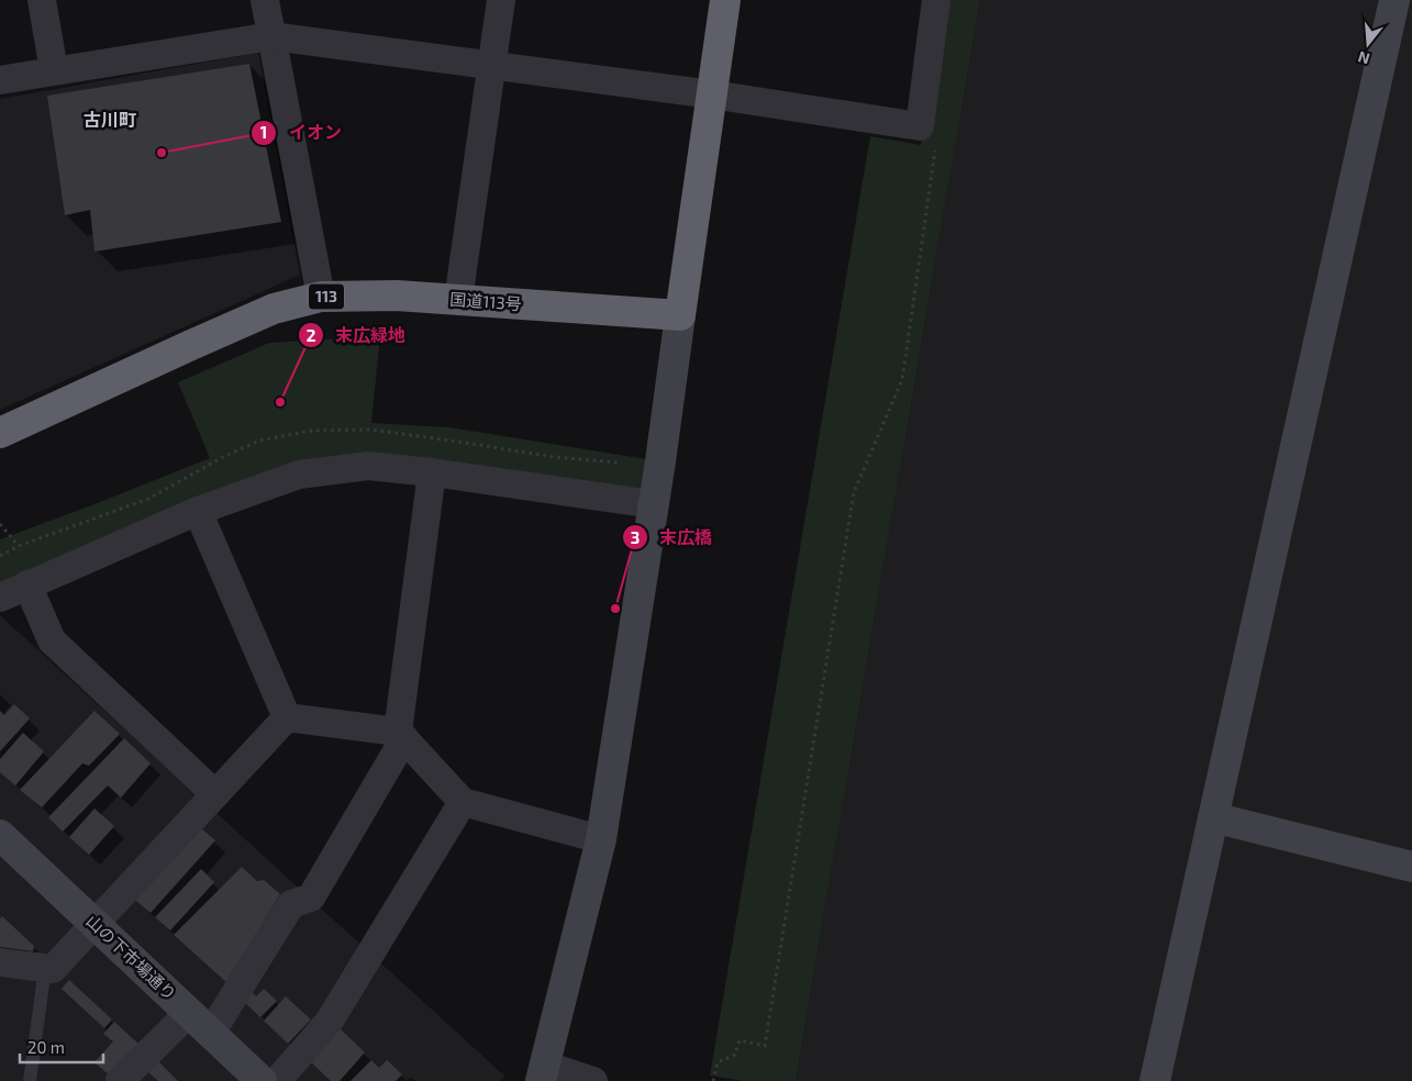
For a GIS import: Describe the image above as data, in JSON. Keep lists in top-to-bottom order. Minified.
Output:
{"streets":{"highway":["113","国道113号"],"street":["山の下市場通り"]},"districts":["古川町"],"places":["イオン","末広緑地","末広橋"],"scale_bar":"20 m","north":"bottom"}
